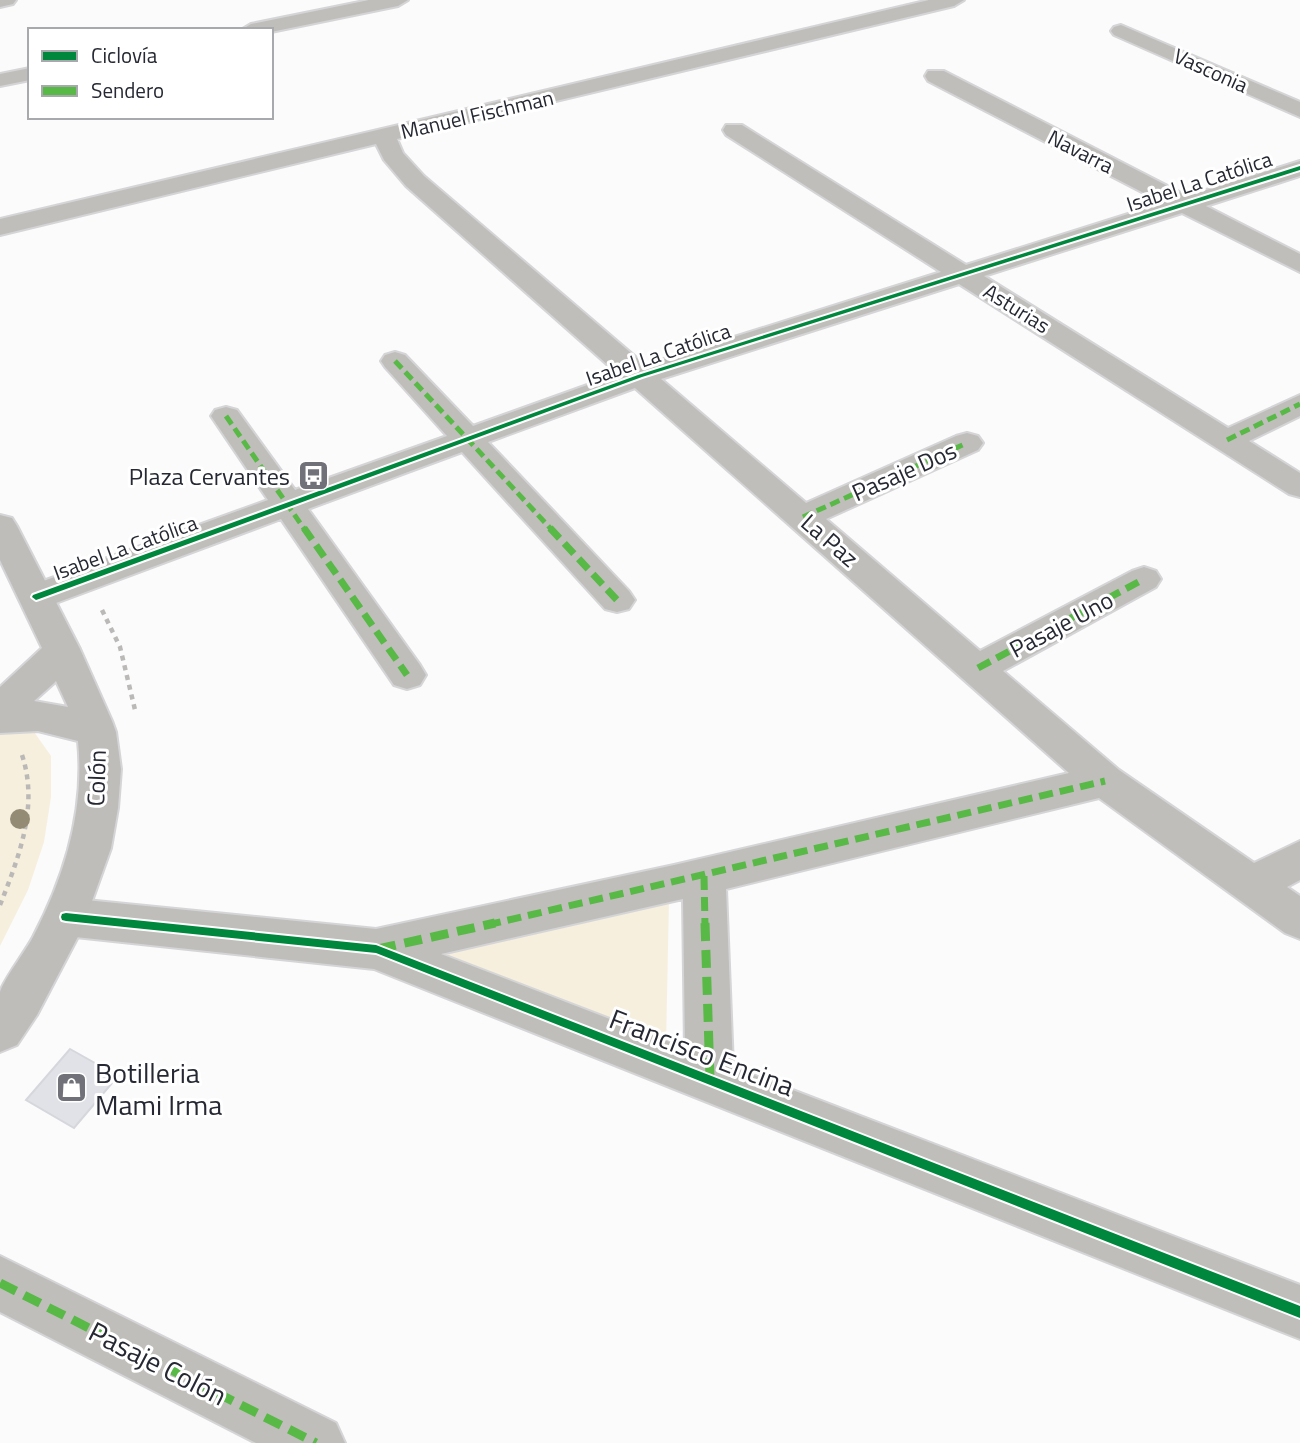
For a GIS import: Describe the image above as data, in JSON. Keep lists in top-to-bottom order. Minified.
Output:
{"streets":{"street":["Vasconia","Manuel Fischman","Navarra","Isabel La Católica","Asturias","Pasaje Dos","La Paz","Pasaje Uno","Colón","Francisco Encina","Pasaje Colón"]},"crossings":[["Manuel Fischman","La Paz"],["Navarra","Isabel La Católica"],["Isabel La Católica","Asturias"],["Isabel La Católica","La Paz"],["Isabel La Católica","Colón"],["Pasaje Dos","La Paz"],["La Paz","Pasaje Uno"],["La Paz","Francisco Encina"],["Colón","Francisco Encina"]],"places":{"bus stop":["Plaza Cervantes"],"shop":["Botilleria Mami Irma"]},"legend":["Ciclovía","Sendero"]}
